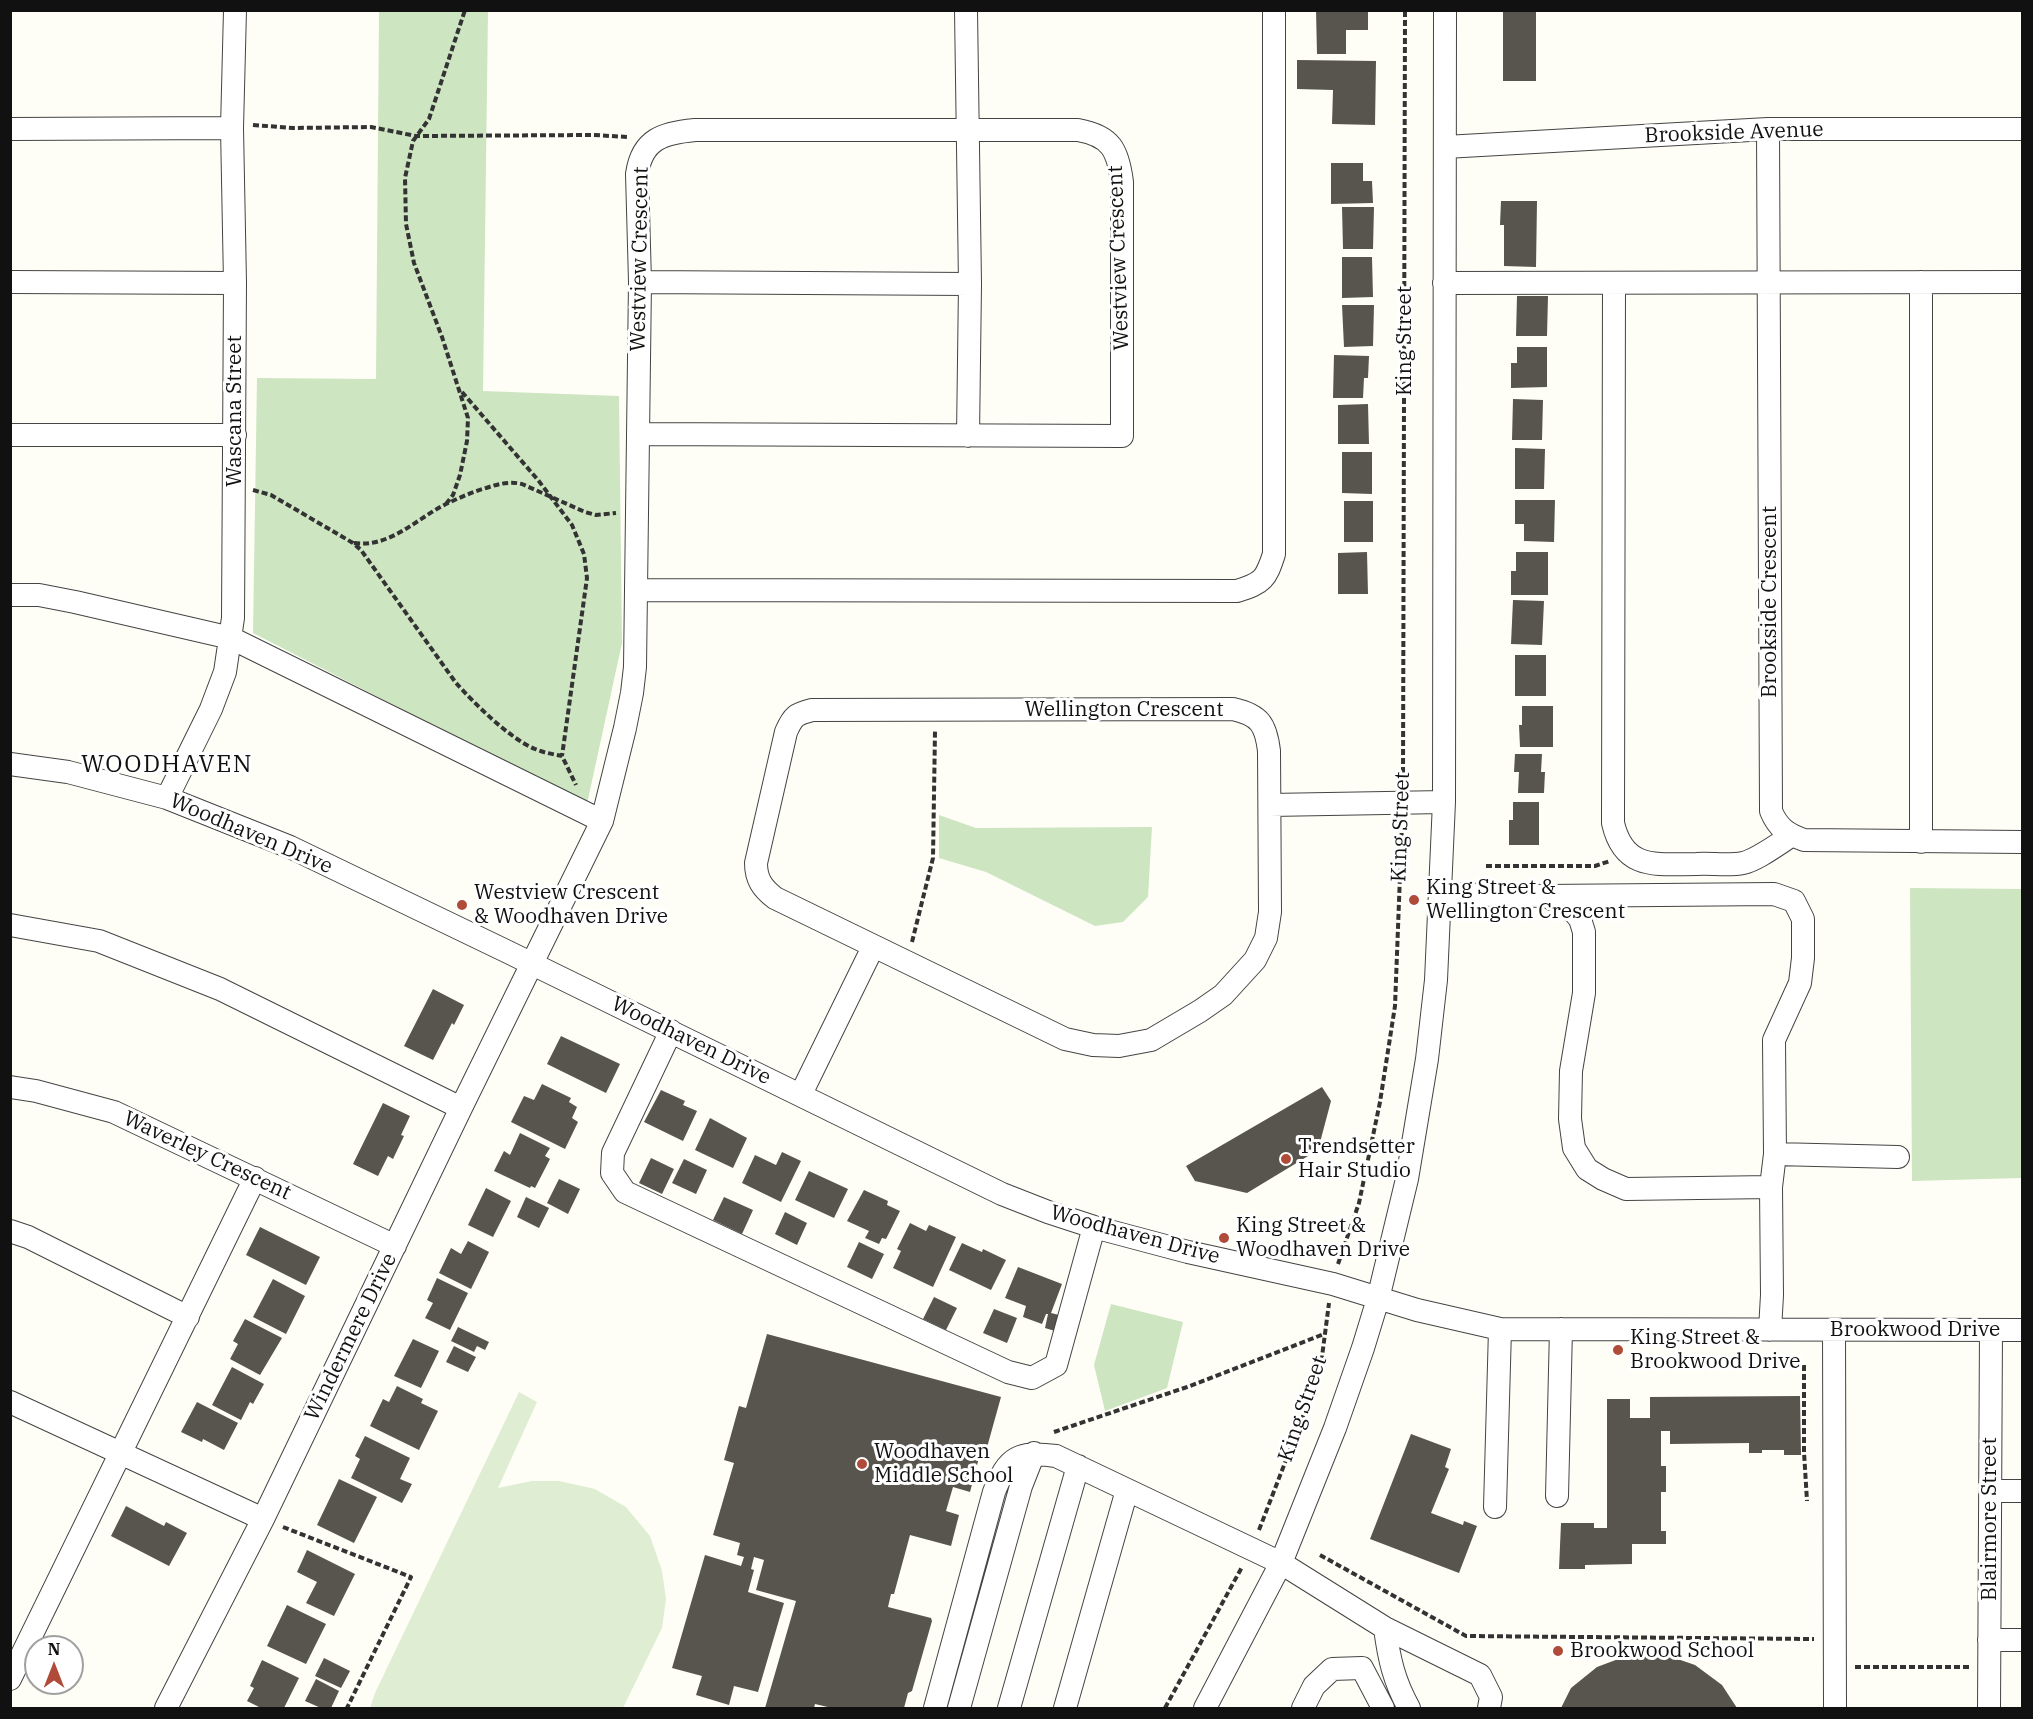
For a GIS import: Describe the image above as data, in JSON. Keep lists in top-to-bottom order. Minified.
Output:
{"streets":{"street":["Brookside Avenue","Westview Crescent","King Street","Wascana Street","Brookside Crescent","Wellington Crescent","Woodhaven Drive","Waverley Crescent","Brookwood Drive","Windermere Drive","Blairmore Street"]},"crossings":[["Brookside Avenue","King Street"],["Brookside Avenue","Brookside Crescent"],["Westview Crescent","Woodhaven Drive"],["Westview Crescent","Windermere Drive"],["King Street","Woodhaven Drive"],["King Street","Brookwood Drive"],["Wascana Street","Woodhaven Drive"],["Woodhaven Drive","Brookwood Drive"],["Woodhaven Drive","Windermere Drive"],["Waverley Crescent","Windermere Drive"],["Brookwood Drive","Blairmore Street"]],"districts":["WOODHAVEN"],"places":["King Street & Wellington Crescent","Westview Crescent & Woodhaven Drive","Trendsetter Hair Studio","King Street & Woodhaven Drive","King Street & Brookwood Drive","Woodhaven Middle School","Brookwood School"],"north":"top"}
